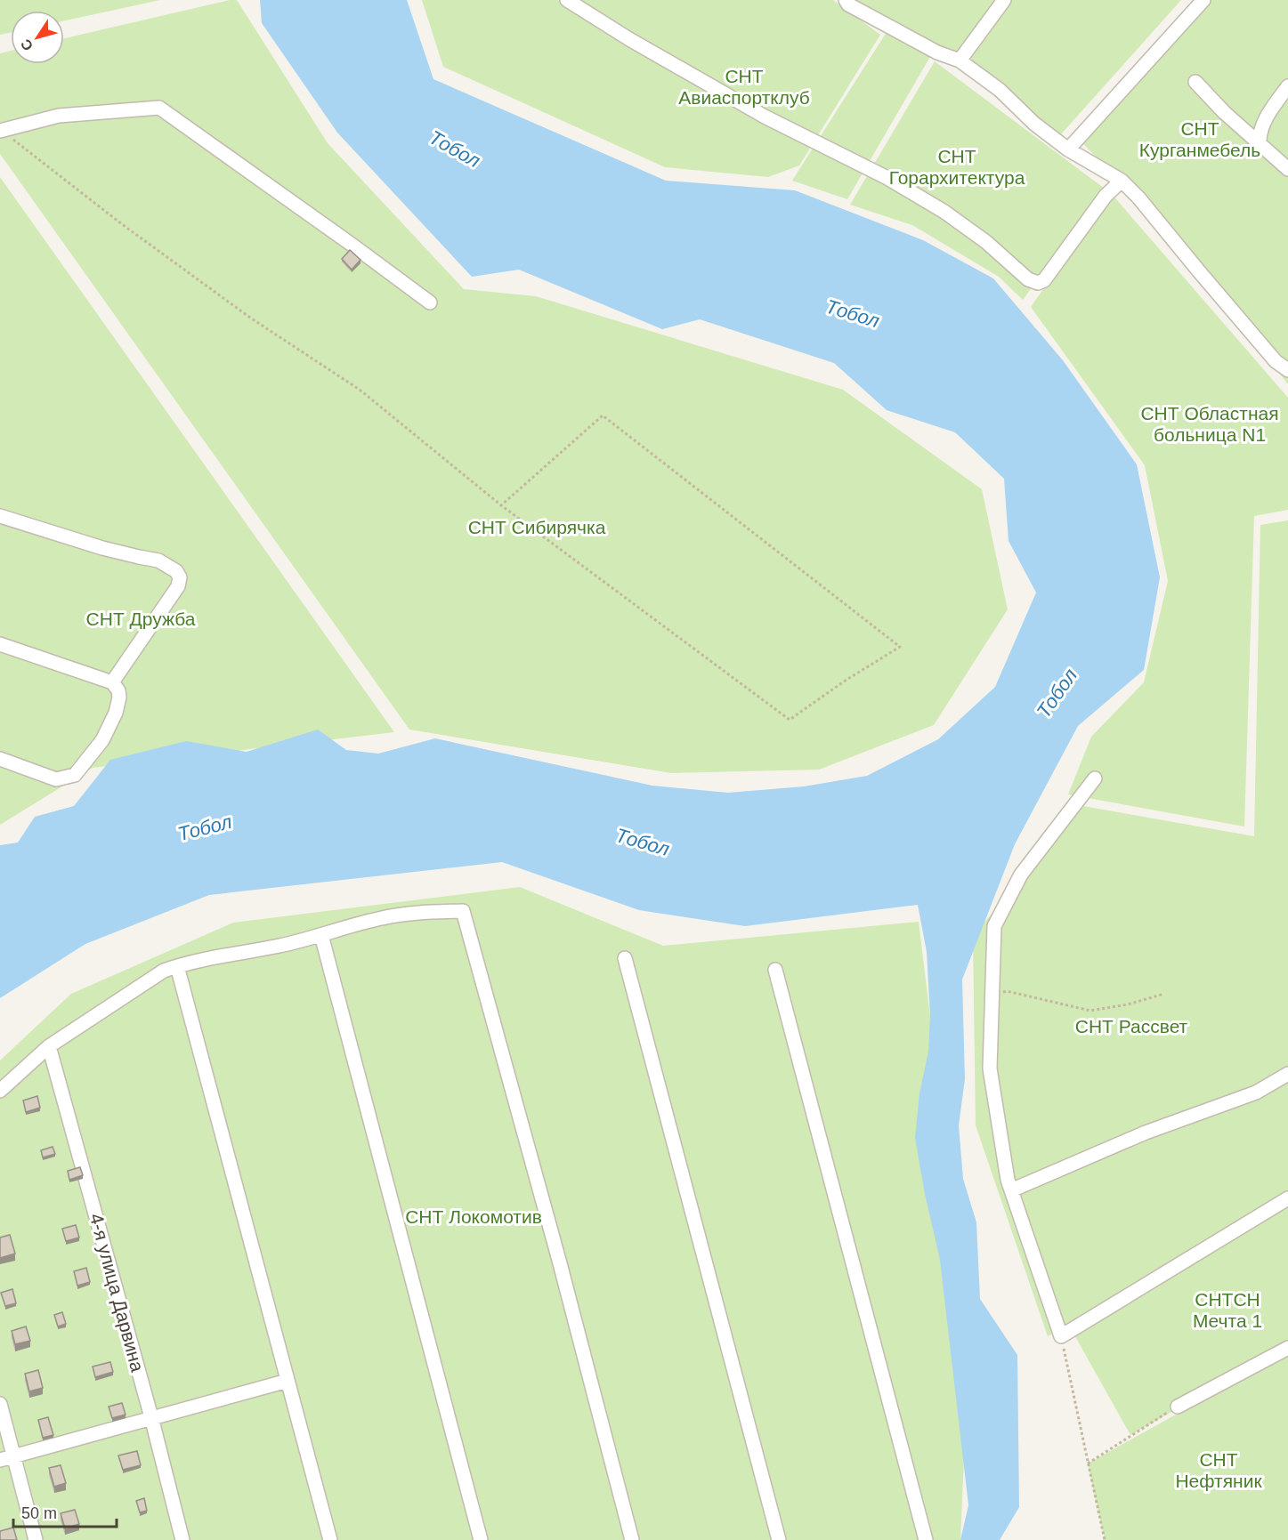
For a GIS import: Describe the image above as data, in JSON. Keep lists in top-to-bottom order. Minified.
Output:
{"streets":{"street":["4-я улица Дарвина"]},"water":["Тобол"],"parks":["СНТ Авиаспортклуб","СНТ Курганмебель","СНТ Горархитектура","СНТ Областная больница N1","СНТ Сибирячка","СНТ Дружба","СНТ Рассвет","СНТ Локомотив","СНТСН Мечта 1","СНТ Нефтяник"],"scale_bar":"50 m","north":"bottom left"}
